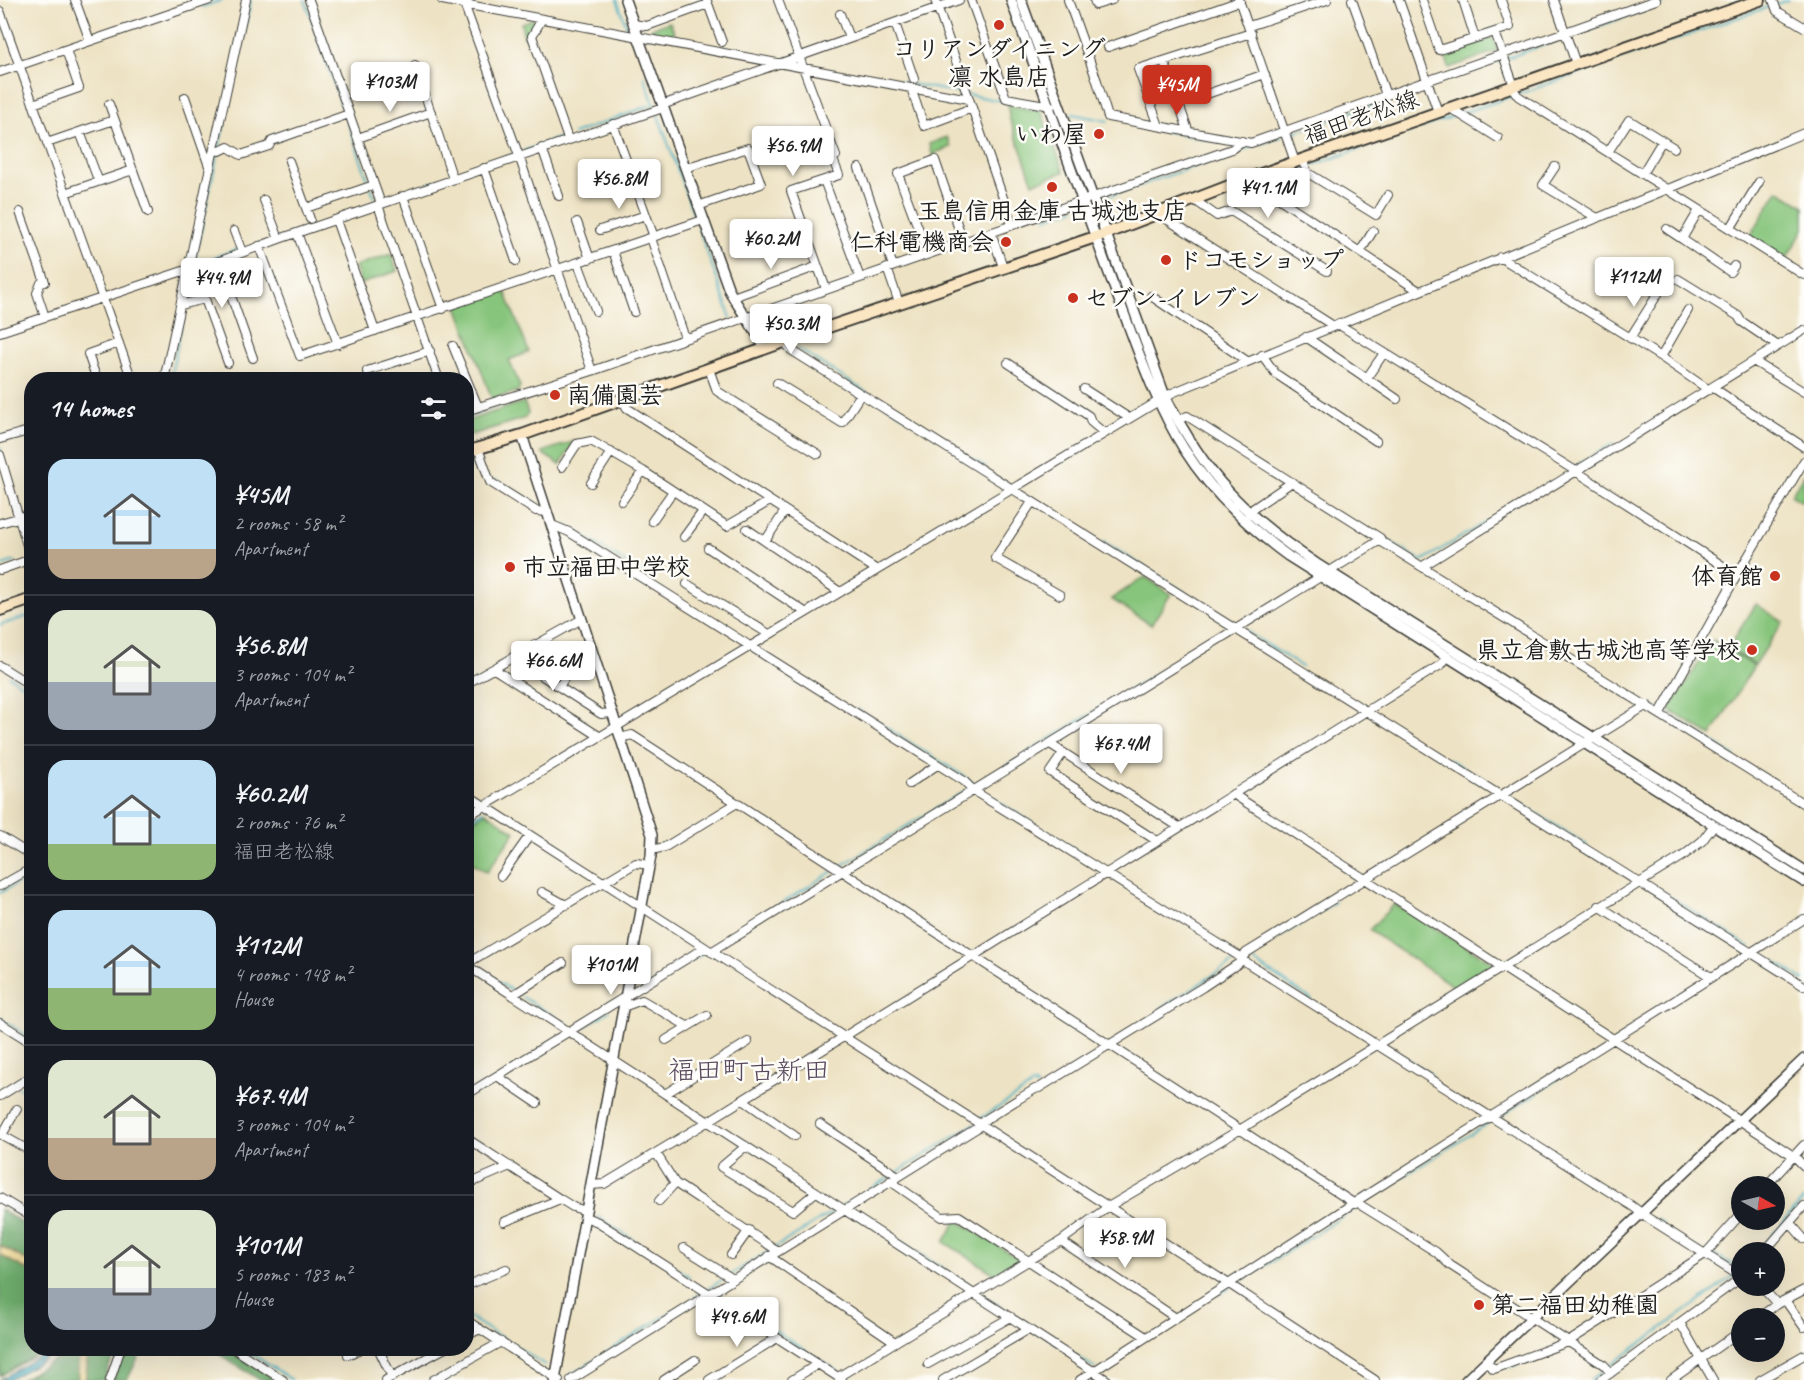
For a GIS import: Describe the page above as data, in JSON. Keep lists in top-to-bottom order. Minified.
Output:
{"streets":{"main road":["福田老松線"]},"districts":["福田町古新田"],"places":["コリアンダイニング 凛 水島店","いわ屋","玉島信用金庫 古城池支店","仁科電機商会","ドコモショップ","セブン-イレブン","南備園芸","市立福田中学校","体育館","県立倉敷古城池高等学校","第二福田幼稚園"],"north":"right","page":{"price":["¥103M","¥45M","¥56.9M","¥56.8M","¥41.1M","¥60.2M","¥112M","¥44.9M","¥50.3M","¥66.6M","¥67.4M","¥101M","¥58.9M","¥49.6M"],"heading":"14 homes","list":[{"name":"¥45M","note":"2 rooms · 58 m² · Apartment"},{"name":"¥56.8M","note":"3 rooms · 104 m² · Apartment"},{"name":"¥60.2M","note":"2 rooms · 76 m² · 福田老松線"},{"name":"¥112M","note":"4 rooms · 148 m² · House"},{"name":"¥67.4M","note":"3 rooms · 104 m² · Apartment"},{"name":"¥101M","note":"5 rooms · 183 m² · House"}],"map_buttons":["+","−"]}}
